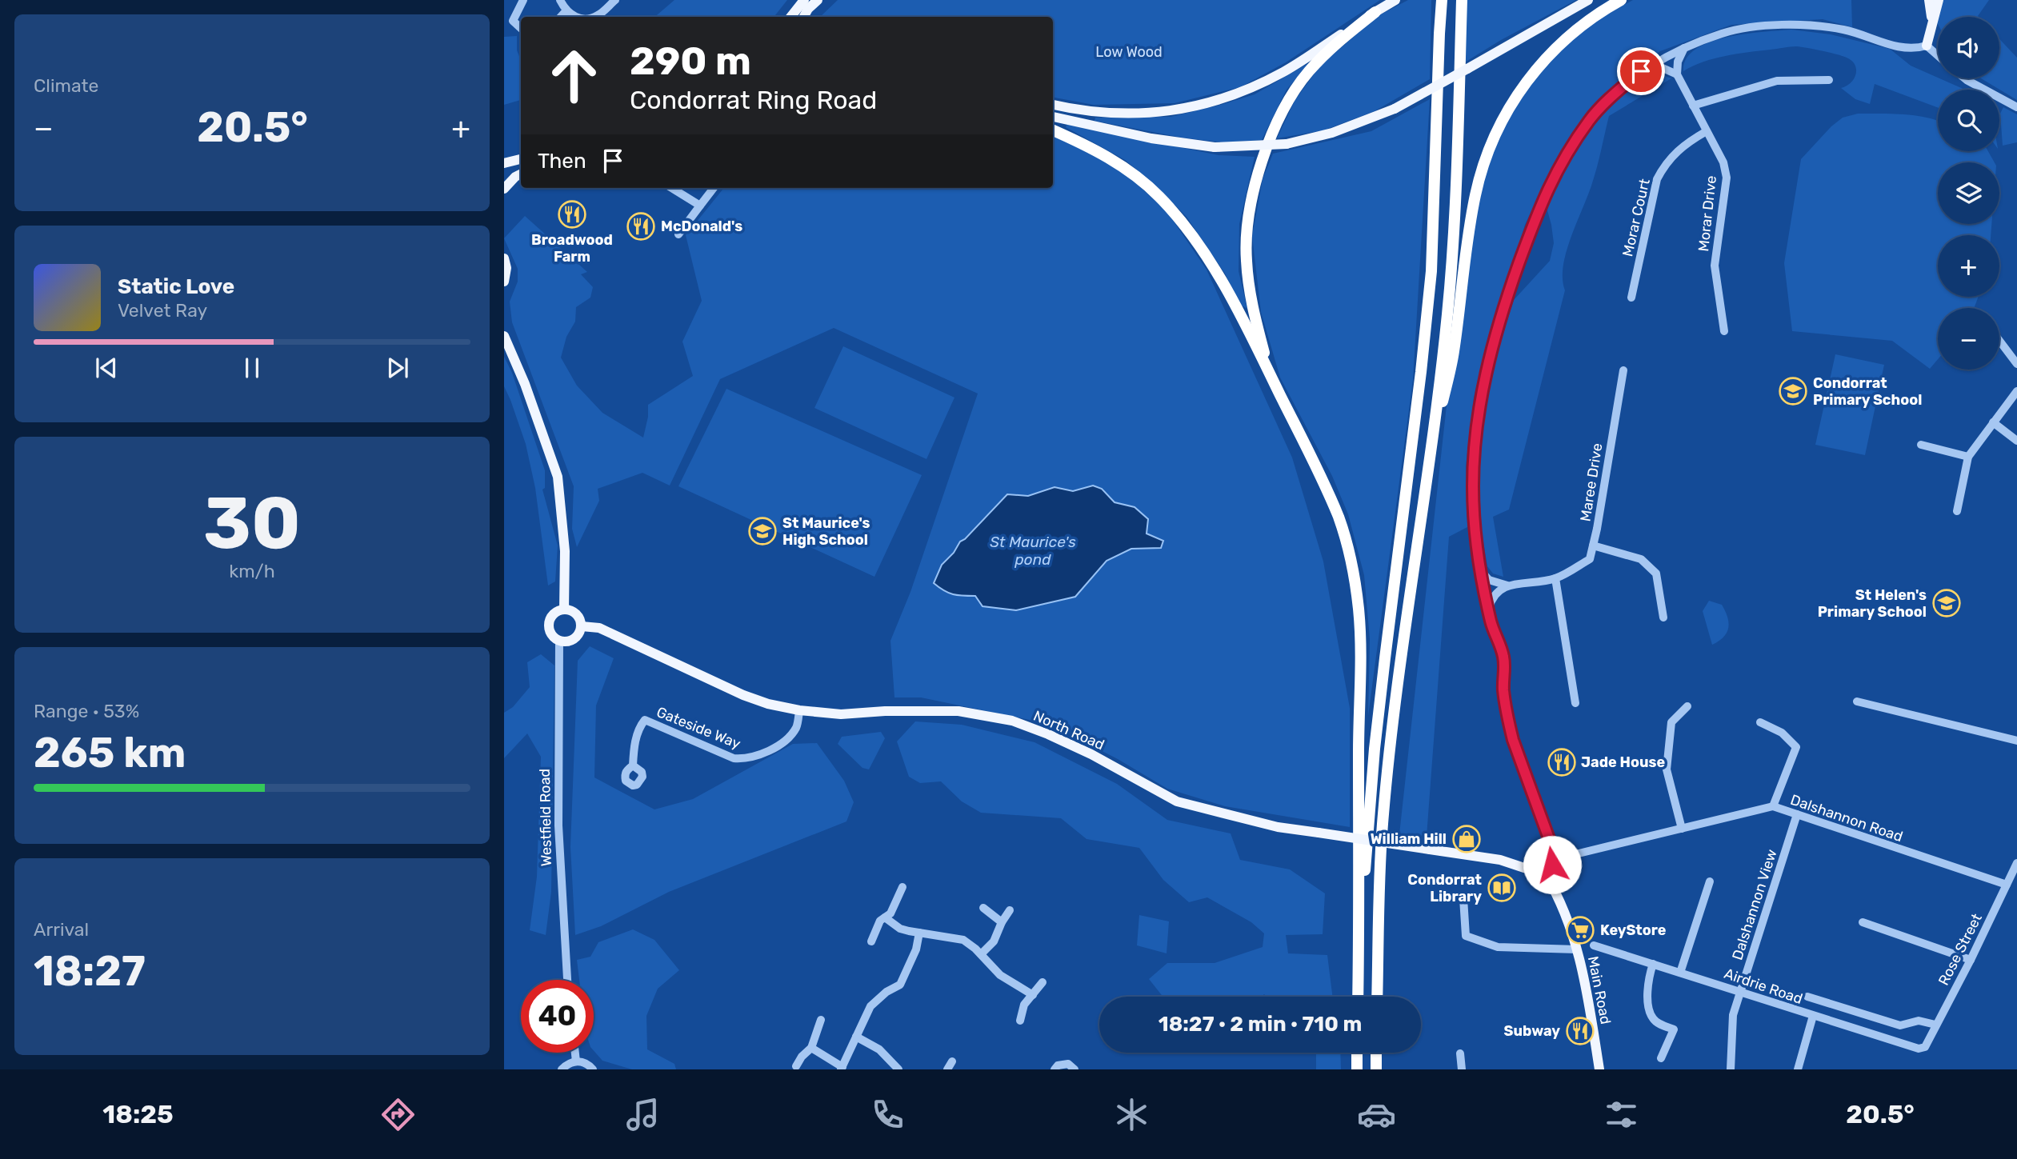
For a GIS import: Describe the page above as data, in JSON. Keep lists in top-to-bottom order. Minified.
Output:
{"streets":{"main road":["North Road","Main Road"],"street":["Morar Drive","Morar Court","Maree Drive","Gateside Way","Westfield Road","Dalshannon Road","Dalshannon View","Rose Street","Airdrie Road"]},"crossings":[["Morar Drive","Morar Court"],["Gateside Way","North Road"],["North Road","Westfield Road"],["North Road","Main Road"],["Dalshannon Road","Dalshannon View"],["Dalshannon Road","Rose Street"],["Dalshannon View","Airdrie Road"],["Rose Street","Airdrie Road"]],"water":["St Maurice's pond"],"parks":["Low Wood"],"places":{"restaurant":["Broadwood Farm","McDonald's","Jade House","Subway"],"school or university":["Condorrat Primary School","St Maurice's High School","St Helen's Primary School"],"shop":["William Hill"],"library":["Condorrat Library"],"supermarket":["KeyStore"]},"page":{"tile":["Climate",["30","km/h"],["Range · 53%","265 km"],["Arrival","18:27"]],"map_buttons":["+","−"],"turn":["290 m","Condorrat Ring Road"],"heat":["−","20.5°","+"],"then":"Then","song":["Static Love","Velvet Ray"],"limit":"40","trip":"18:27 · 2 min · 710 m","tabs":["18:25","20.5°"]}}
